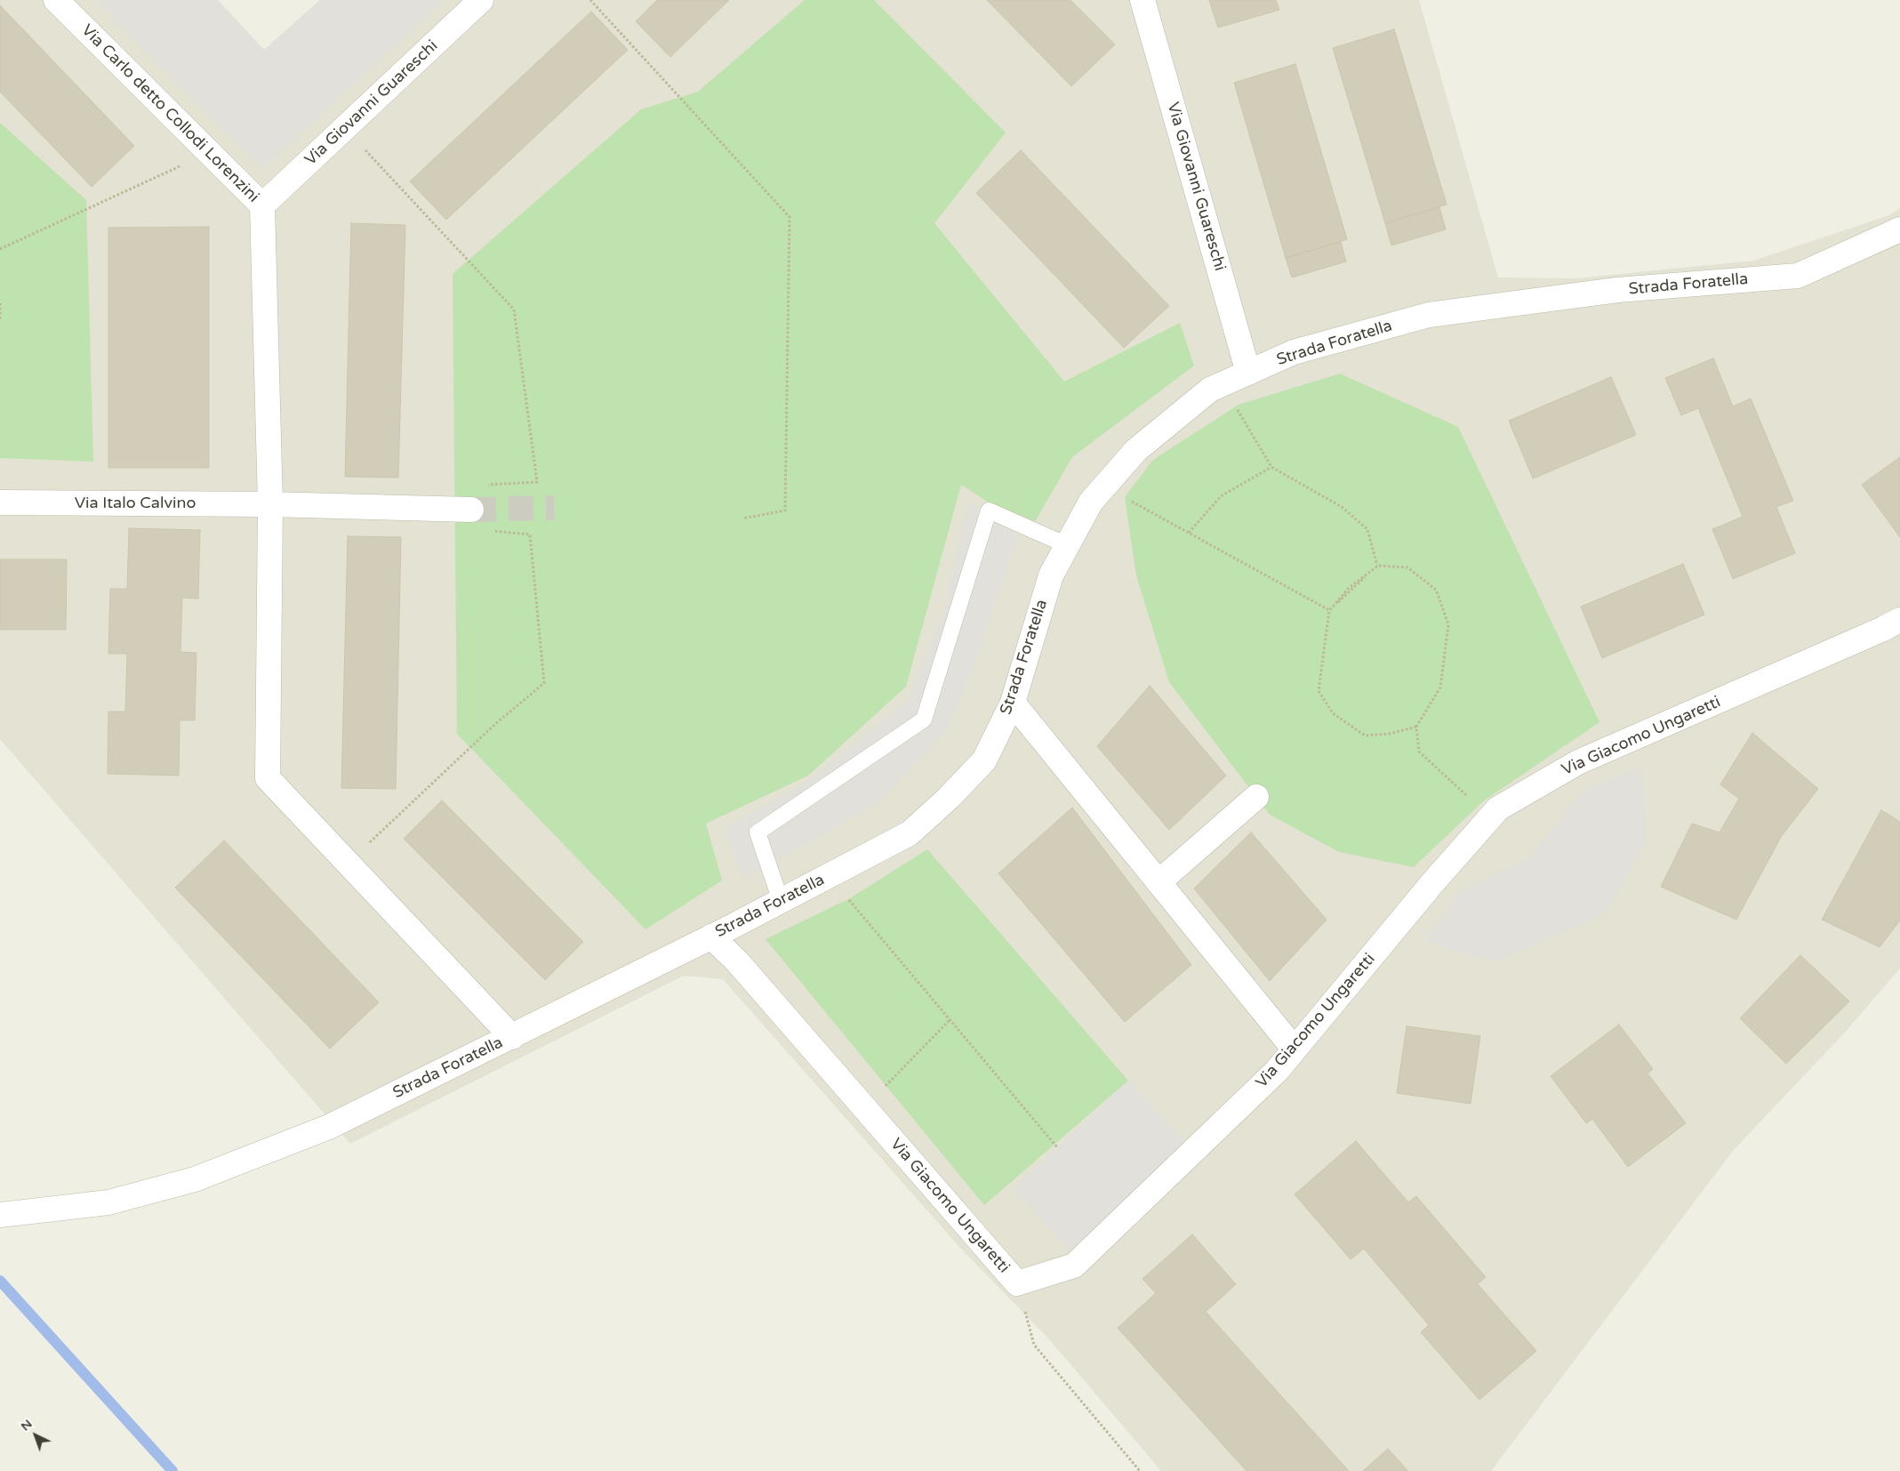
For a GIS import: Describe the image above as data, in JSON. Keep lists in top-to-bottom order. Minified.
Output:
{"streets":{"street":["Via Giovanni Guareschi","Via Carlo detto Collodi Lorenzini","Strada Foratella","Via Italo Calvino","Via Giacomo Ungaretti"]},"crossings":[["Via Giovanni Guareschi","Via Carlo detto Collodi Lorenzini"],["Via Giovanni Guareschi","Strada Foratella"],["Via Carlo detto Collodi Lorenzini","Strada Foratella"],["Via Carlo detto Collodi Lorenzini","Via Italo Calvino"],["Strada Foratella","Via Giacomo Ungaretti"]],"north":"top left"}
